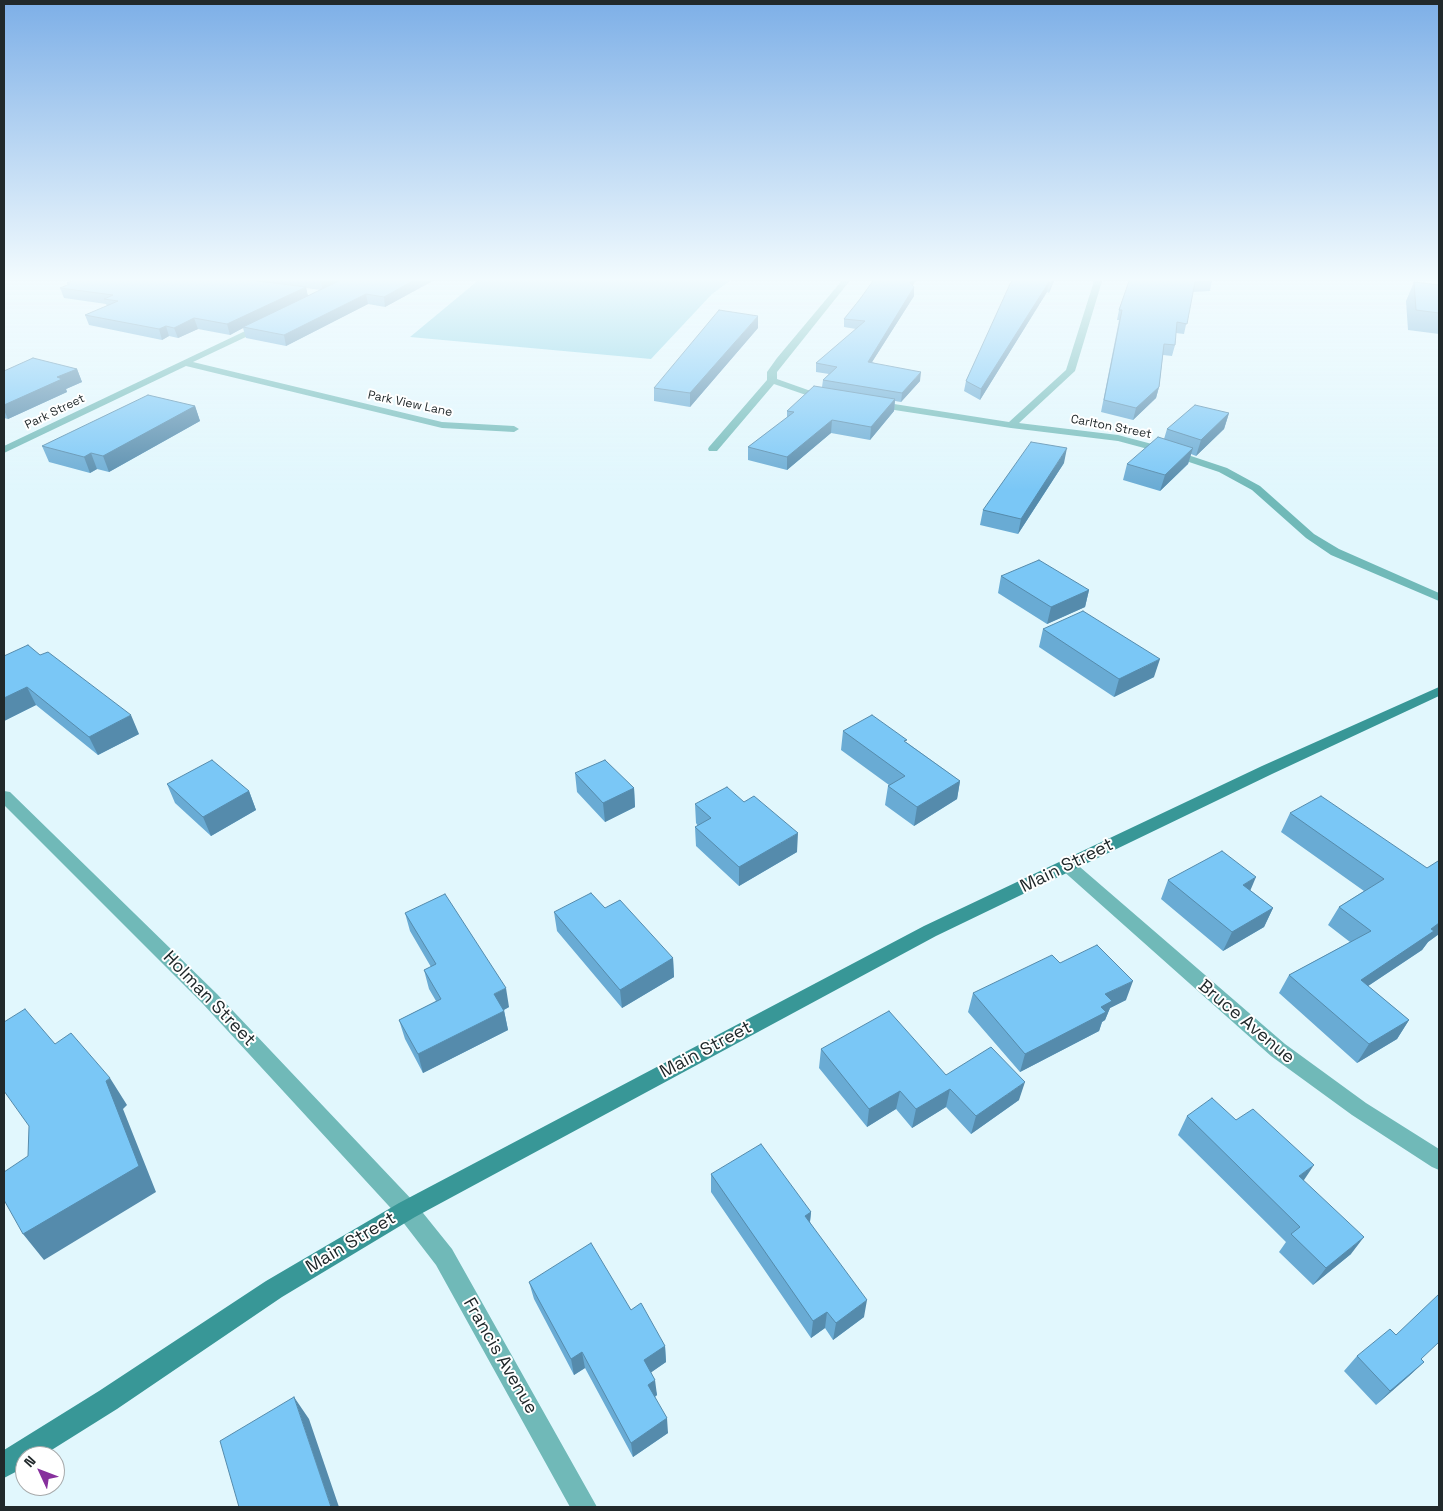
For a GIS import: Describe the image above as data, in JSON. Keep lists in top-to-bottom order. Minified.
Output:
{"streets":{"main road":["Main Street"],"street":["Park View Lane","Park Street","Carlton Street","Holman Street","Bruce Avenue","Francis Avenue"]},"crossings":[["Park View Lane","Park Street"],["Main Street","Holman Street"],["Main Street","Bruce Avenue"],["Main Street","Francis Avenue"],["Holman Street","Francis Avenue"]],"north":"top left"}
